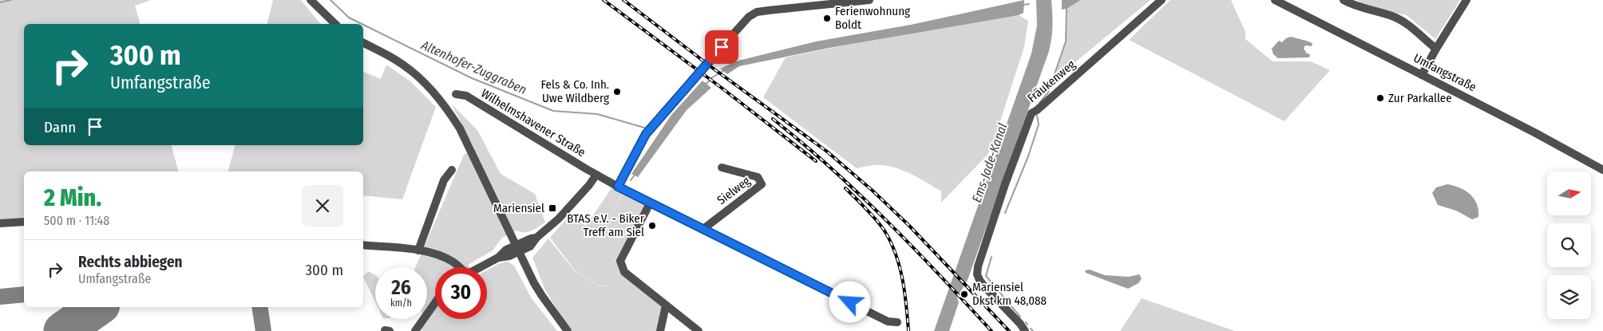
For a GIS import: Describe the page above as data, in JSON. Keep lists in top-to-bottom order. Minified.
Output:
{"streets":{"street":["Umfangstraße","Fräukenweg","Wilhelmshavener Straße","Sielweg"]},"crossings":[["Wilhelmshavener Straße","Sielweg"]],"water":["Altenhofer-Zuggraben","Ems-Jade-Kanal"],"places":{"other":["Ferienwohnung Boldt","Fels & Co. Inh. Uwe Wildberg","Zur Parkallee","BTAS e.V. - Biker Treff am Siel","Mariensiel Dkst km 48,088"],"transit":["Mariensiel"]},"north":"right","page":{"turn":["300 m","Umfangstraße"],"then":"Dann","heading":["2 Min.","500 m · 11:48"],"list":[{"name":"Rechts abbiegen","note":"Umfangstraße","value":"300 m"}],"speed":"26 km/h","limit":"30"}}
